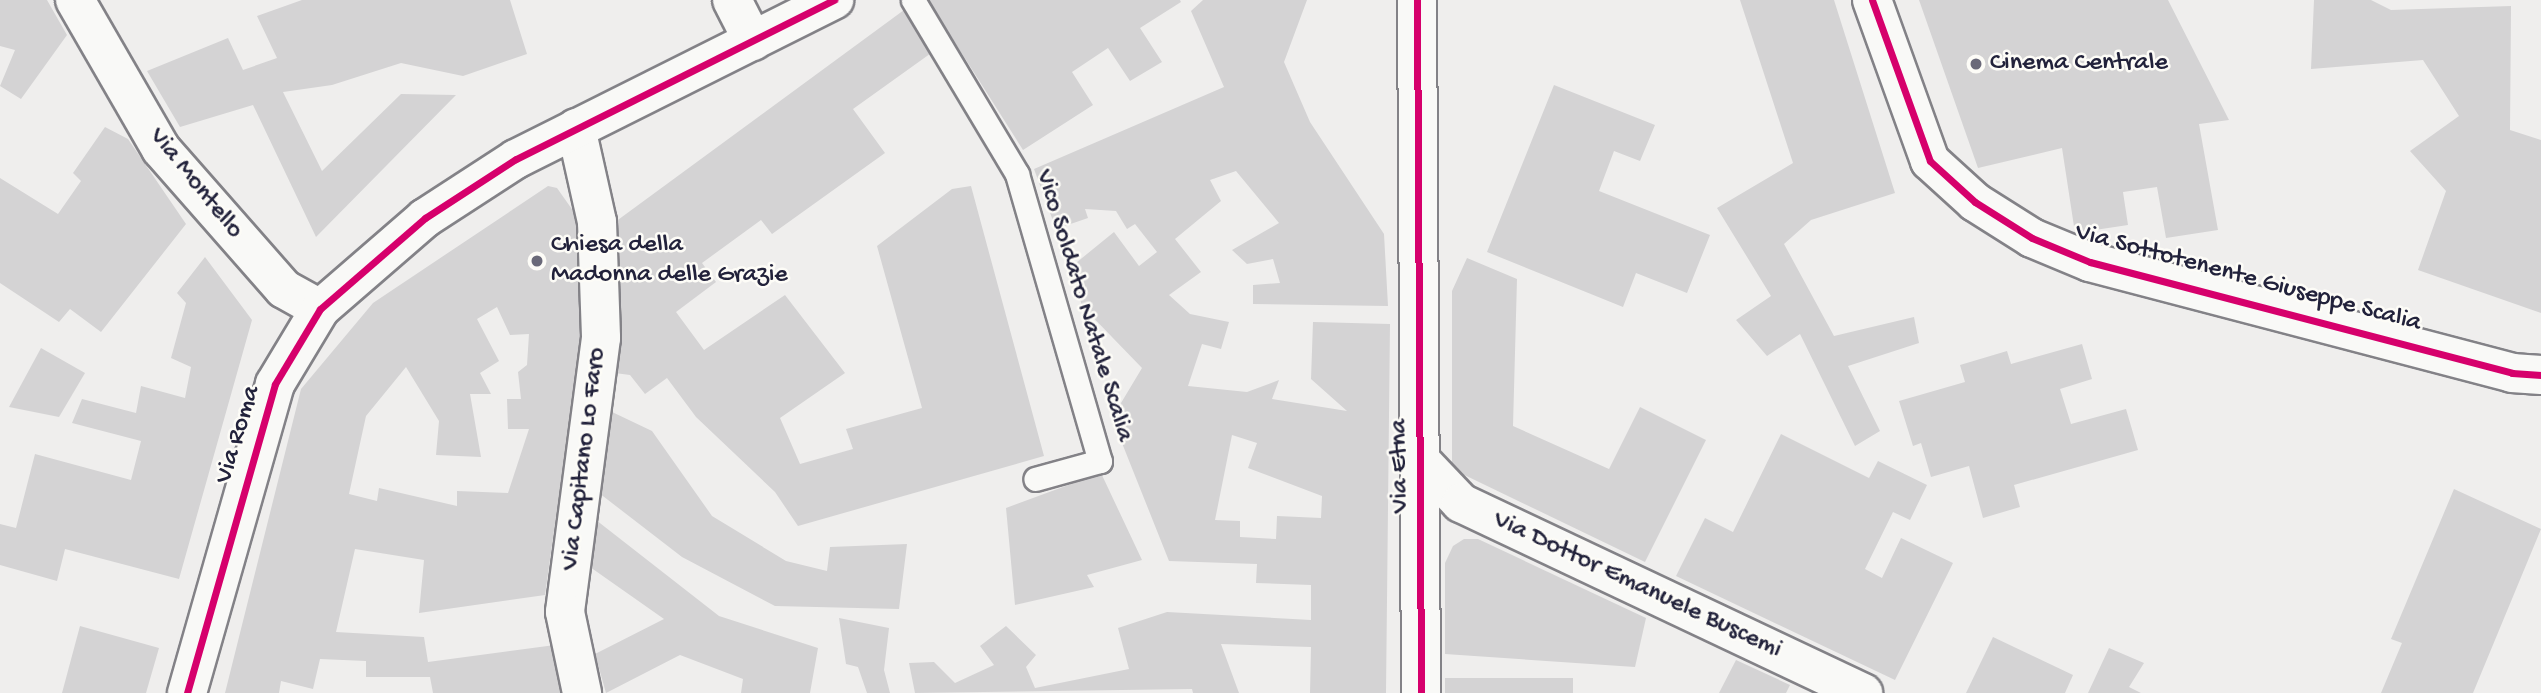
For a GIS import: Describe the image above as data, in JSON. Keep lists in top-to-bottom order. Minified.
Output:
{"streets":{"street":["Via Montello","Via Sottotenente Giuseppe Scalia","Via Roma","Via Capitano Lo Faro","Via Etna","Via Dottor Emanuele Buscemi"],"lane":["Vico Soldato Natale Scalia"]},"crossings":[["Via Montello","Via Roma"],["Via Roma","Via Capitano Lo Faro"],["Via Etna","Via Dottor Emanuele Buscemi"]],"places":["Cinema Centrale","Chiesa della Madonna delle Grazie"]}
